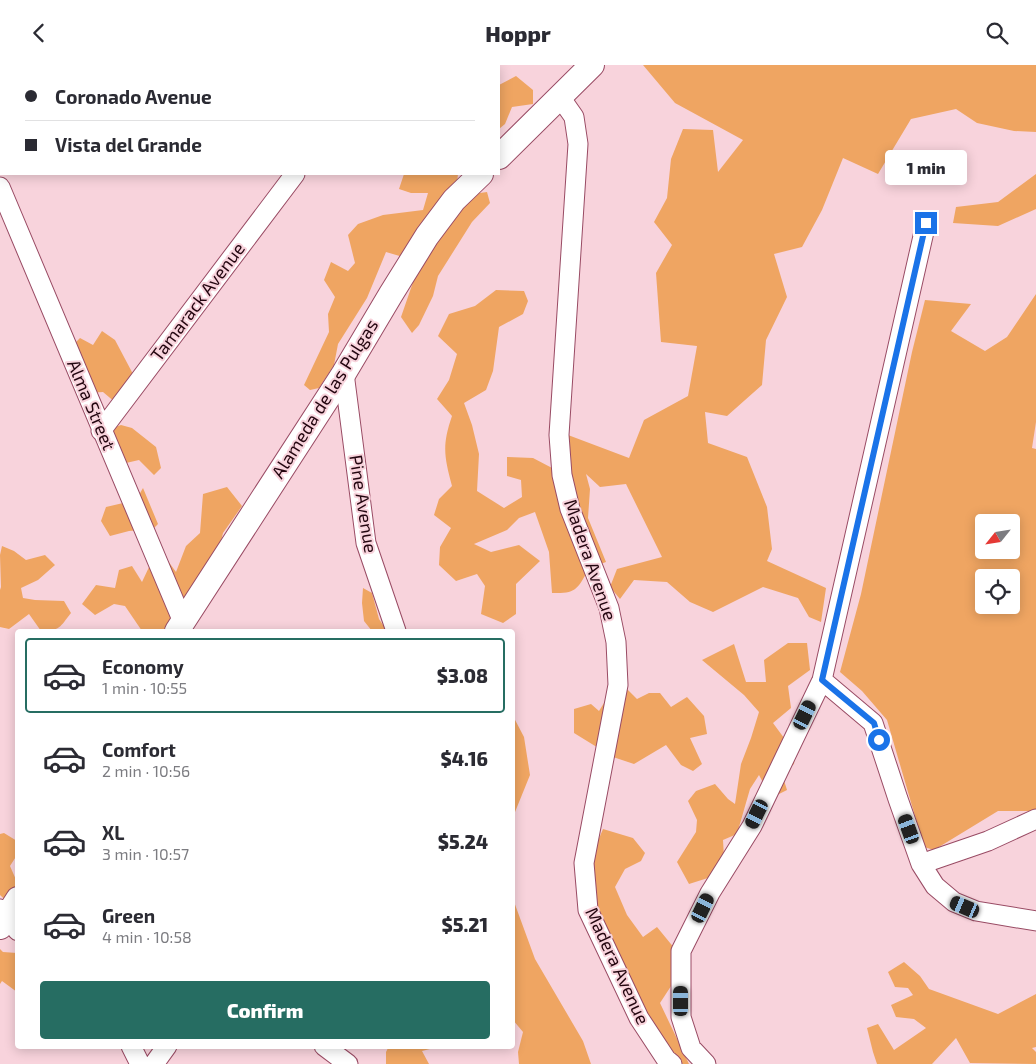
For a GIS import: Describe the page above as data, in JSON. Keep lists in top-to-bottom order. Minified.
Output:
{"streets":{"main road":["Alameda de las Pulgas"],"street":["Tamarack Avenue","Alma Street","Pine Avenue","Madera Avenue"]},"crossings":[["Tamarack Avenue","Alma Street"],["Alameda de las Pulgas","Alma Street"],["Alameda de las Pulgas","Pine Avenue"]],"north":"bottom left","page":{"header":"Hoppr","banner":["Coronado Avenue","Vista del Grande"],"bubble":"1 min","list":[{"name":"Economy","note":"1 min · 10:55","value":"$3.08"},{"name":"Comfort","note":"2 min · 10:56","value":"$4.16"},{"name":"XL","note":"3 min · 10:57","value":"$5.24"},{"name":"Green","note":"4 min · 10:58","value":"$5.21"}],"buttons":"Confirm"}}
